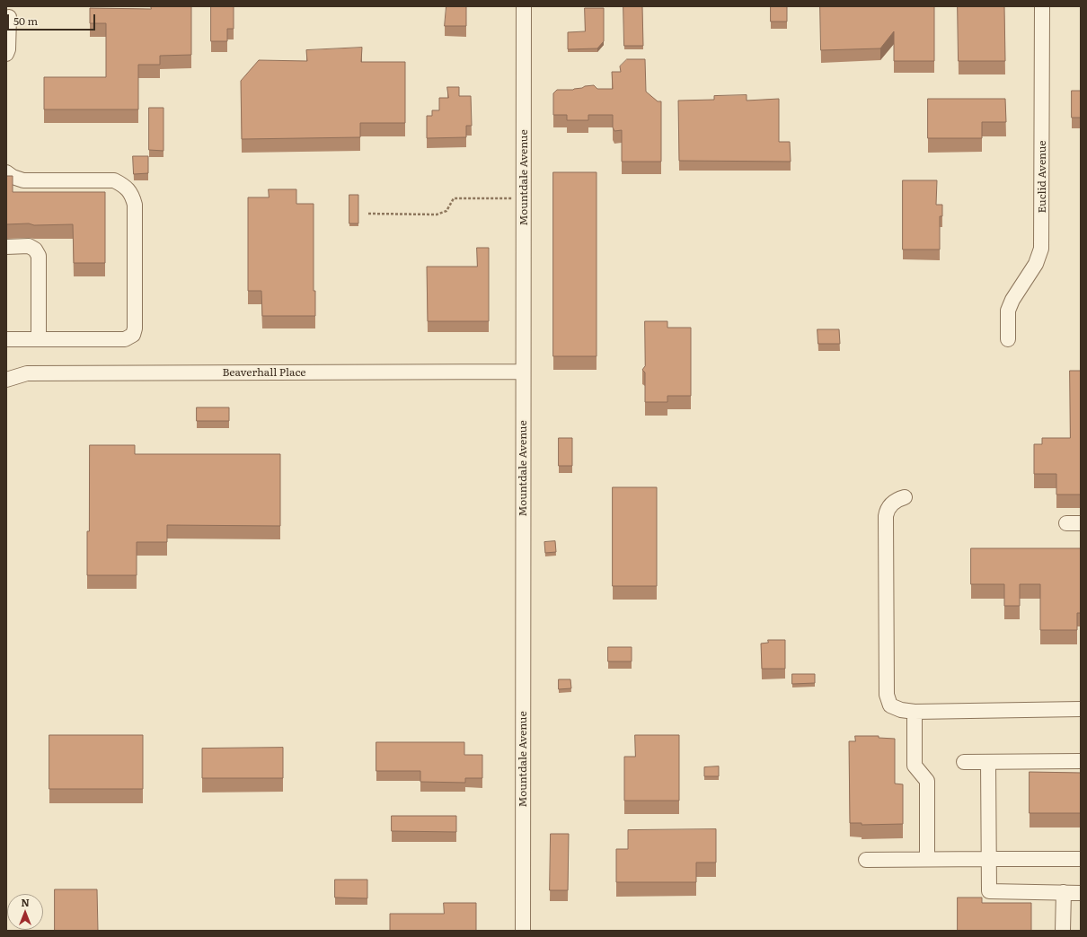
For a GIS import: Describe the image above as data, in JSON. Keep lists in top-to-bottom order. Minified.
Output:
{"streets":{"street":["Euclid Avenue","Mountdale Avenue","Beaverhall Place"]},"crossings":[["Mountdale Avenue","Beaverhall Place"]],"scale_bar":"50 m","north":"top"}
